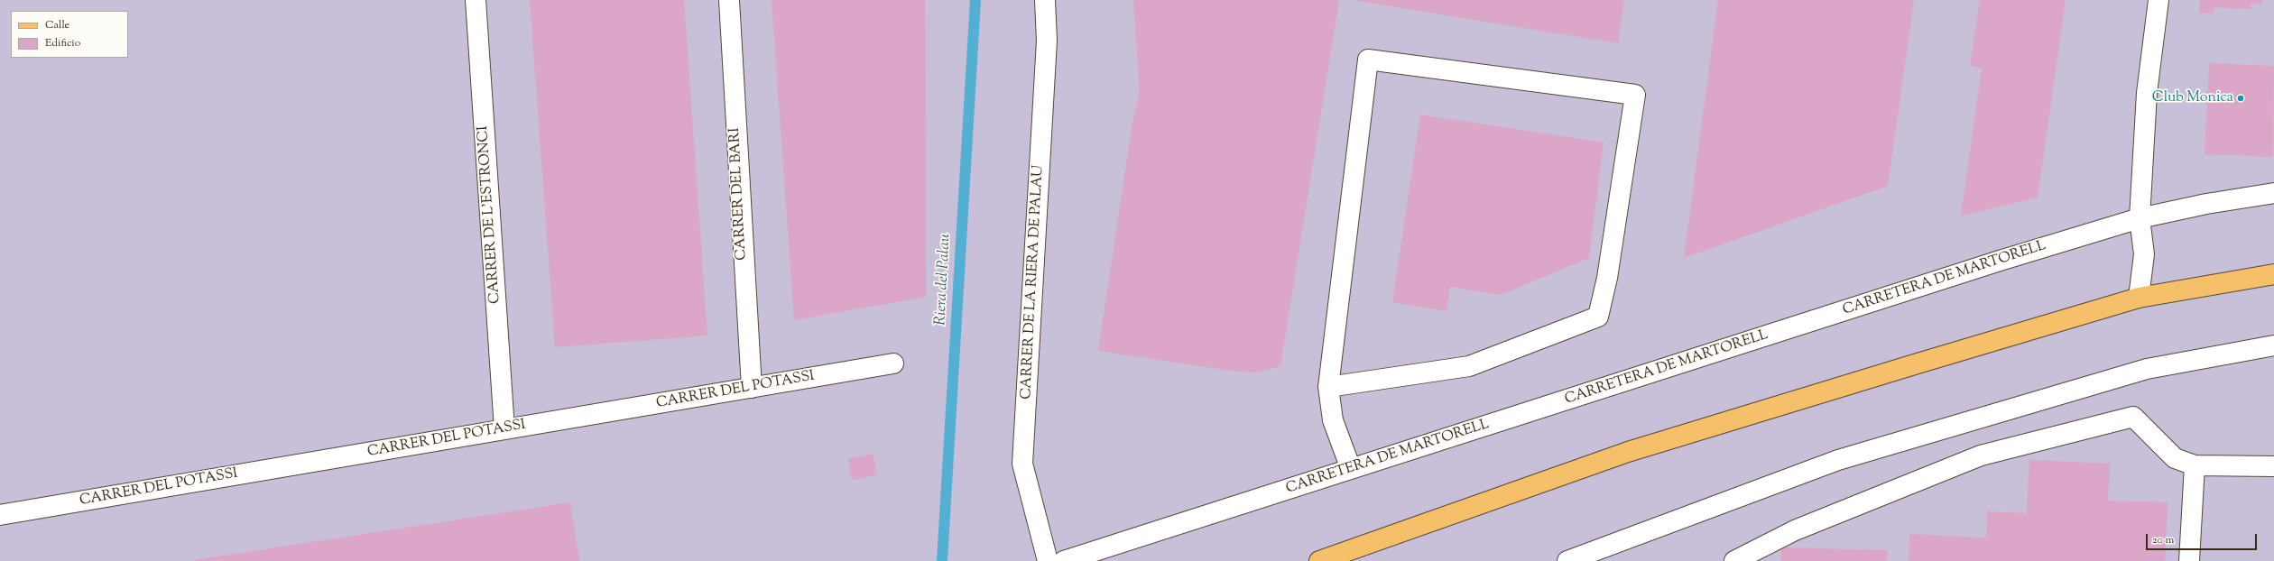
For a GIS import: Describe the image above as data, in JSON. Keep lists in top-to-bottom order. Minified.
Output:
{"streets":{"street":["CARRER DEL BARI","CARRER DE L'ESTRONCI","CARRETERA DE MARTORELL","CARRER DE LA RIERA DE PALAU","CARRER DEL POTASSI"]},"crossings":[["CARRER DEL BARI","CARRER DEL POTASSI"],["CARRER DE L'ESTRONCI","CARRER DEL POTASSI"]],"water":["Riera del Palau"],"places":["Club Monica"],"legend":["Calle","Edificio"],"scale_bar":"20 m"}
